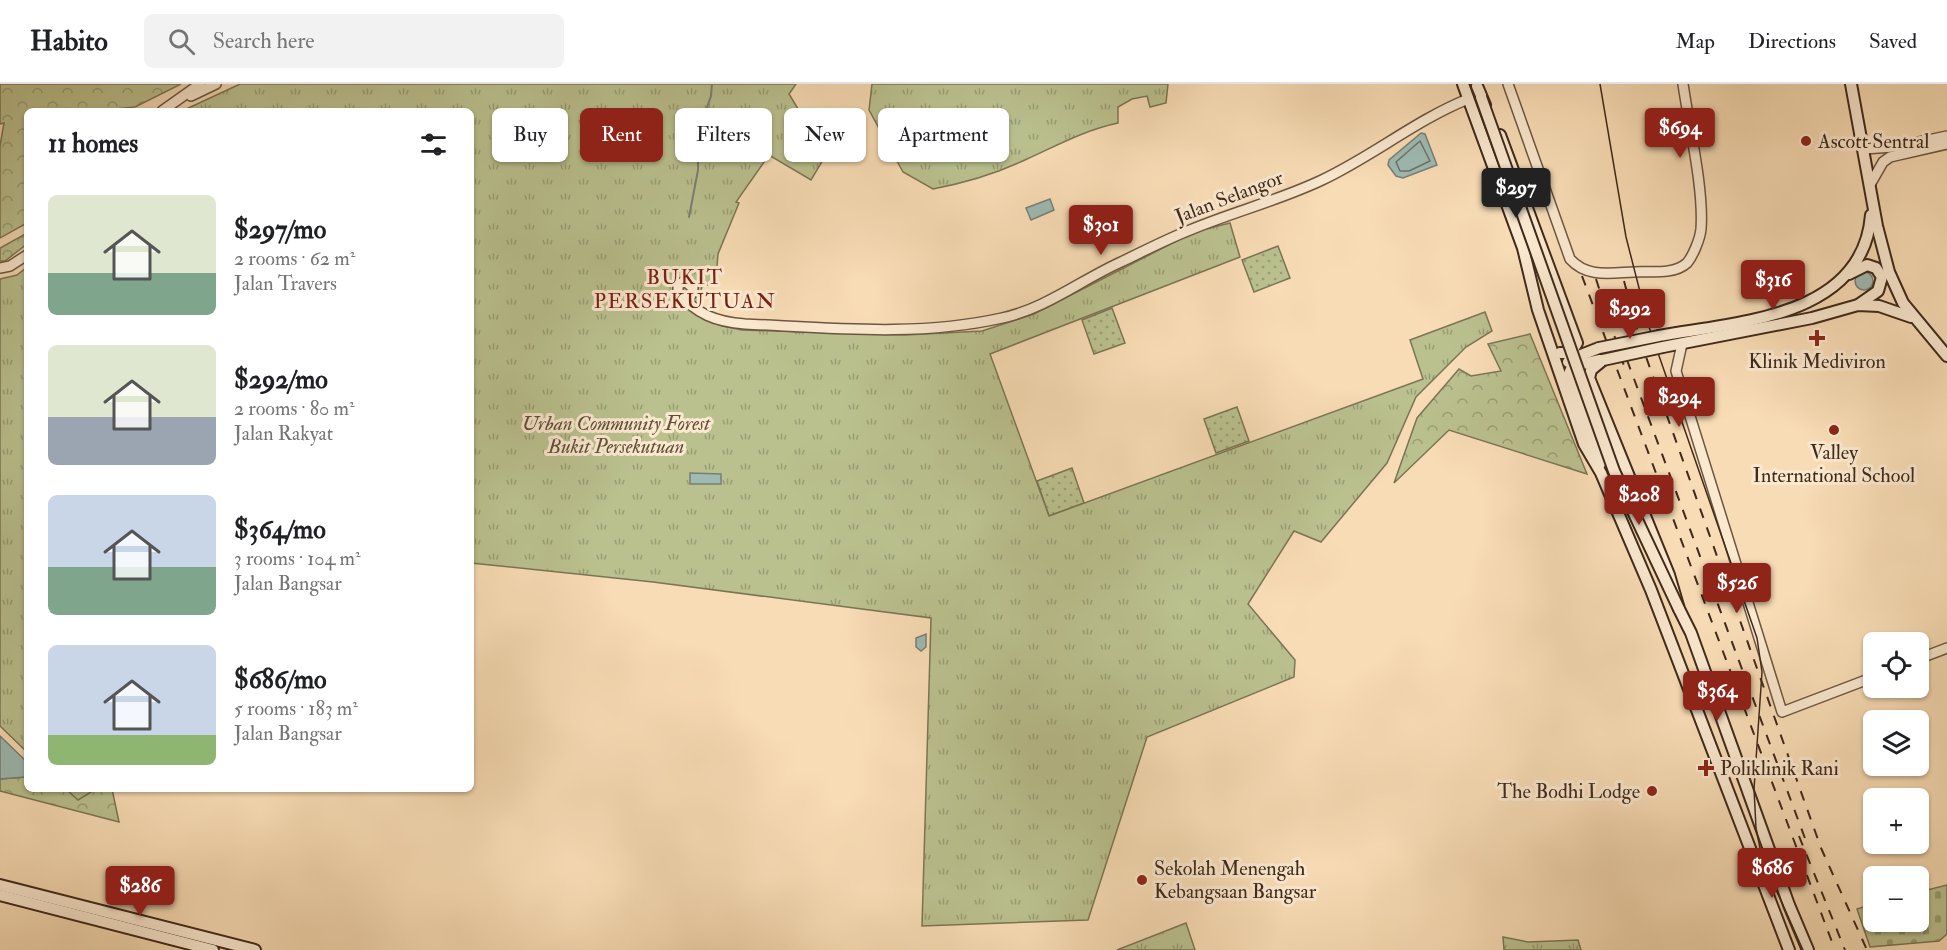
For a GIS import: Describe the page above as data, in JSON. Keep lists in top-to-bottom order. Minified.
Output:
{"streets":{"street":["Jalan Selangor"]},"districts":["BUKIT PERSEKUTUAN"],"parks":["Urban Community Forest Bukit Persekutuan"],"places":{"other":["Ascott Sentral","Valley International School","The Bodhi Lodge","Sekolah Menengah Kebangsaan Bangsar"],"health":["Klinik Mediviron","Poliklinik Rani"]},"page":{"header":"Habito","search":"Search here","nav":["Map","Directions","Saved"],"price":["$694","$297","$301","$316","$292","$294","$208","$526","$364","$686","$286"],"chip":["Buy","Rent","Filters","New","Apartment"],"heading":"11 homes","list":[{"name":"$297/mo","note":"2 rooms · 62 m² · Jalan Travers"},{"name":"$292/mo","note":"2 rooms · 80 m² · Jalan Rakyat"},{"name":"$364/mo","note":"3 rooms · 104 m² · Jalan Bangsar"},{"name":"$686/mo","note":"5 rooms · 183 m² · Jalan Bangsar"}],"map_buttons":["+","−"]}}
